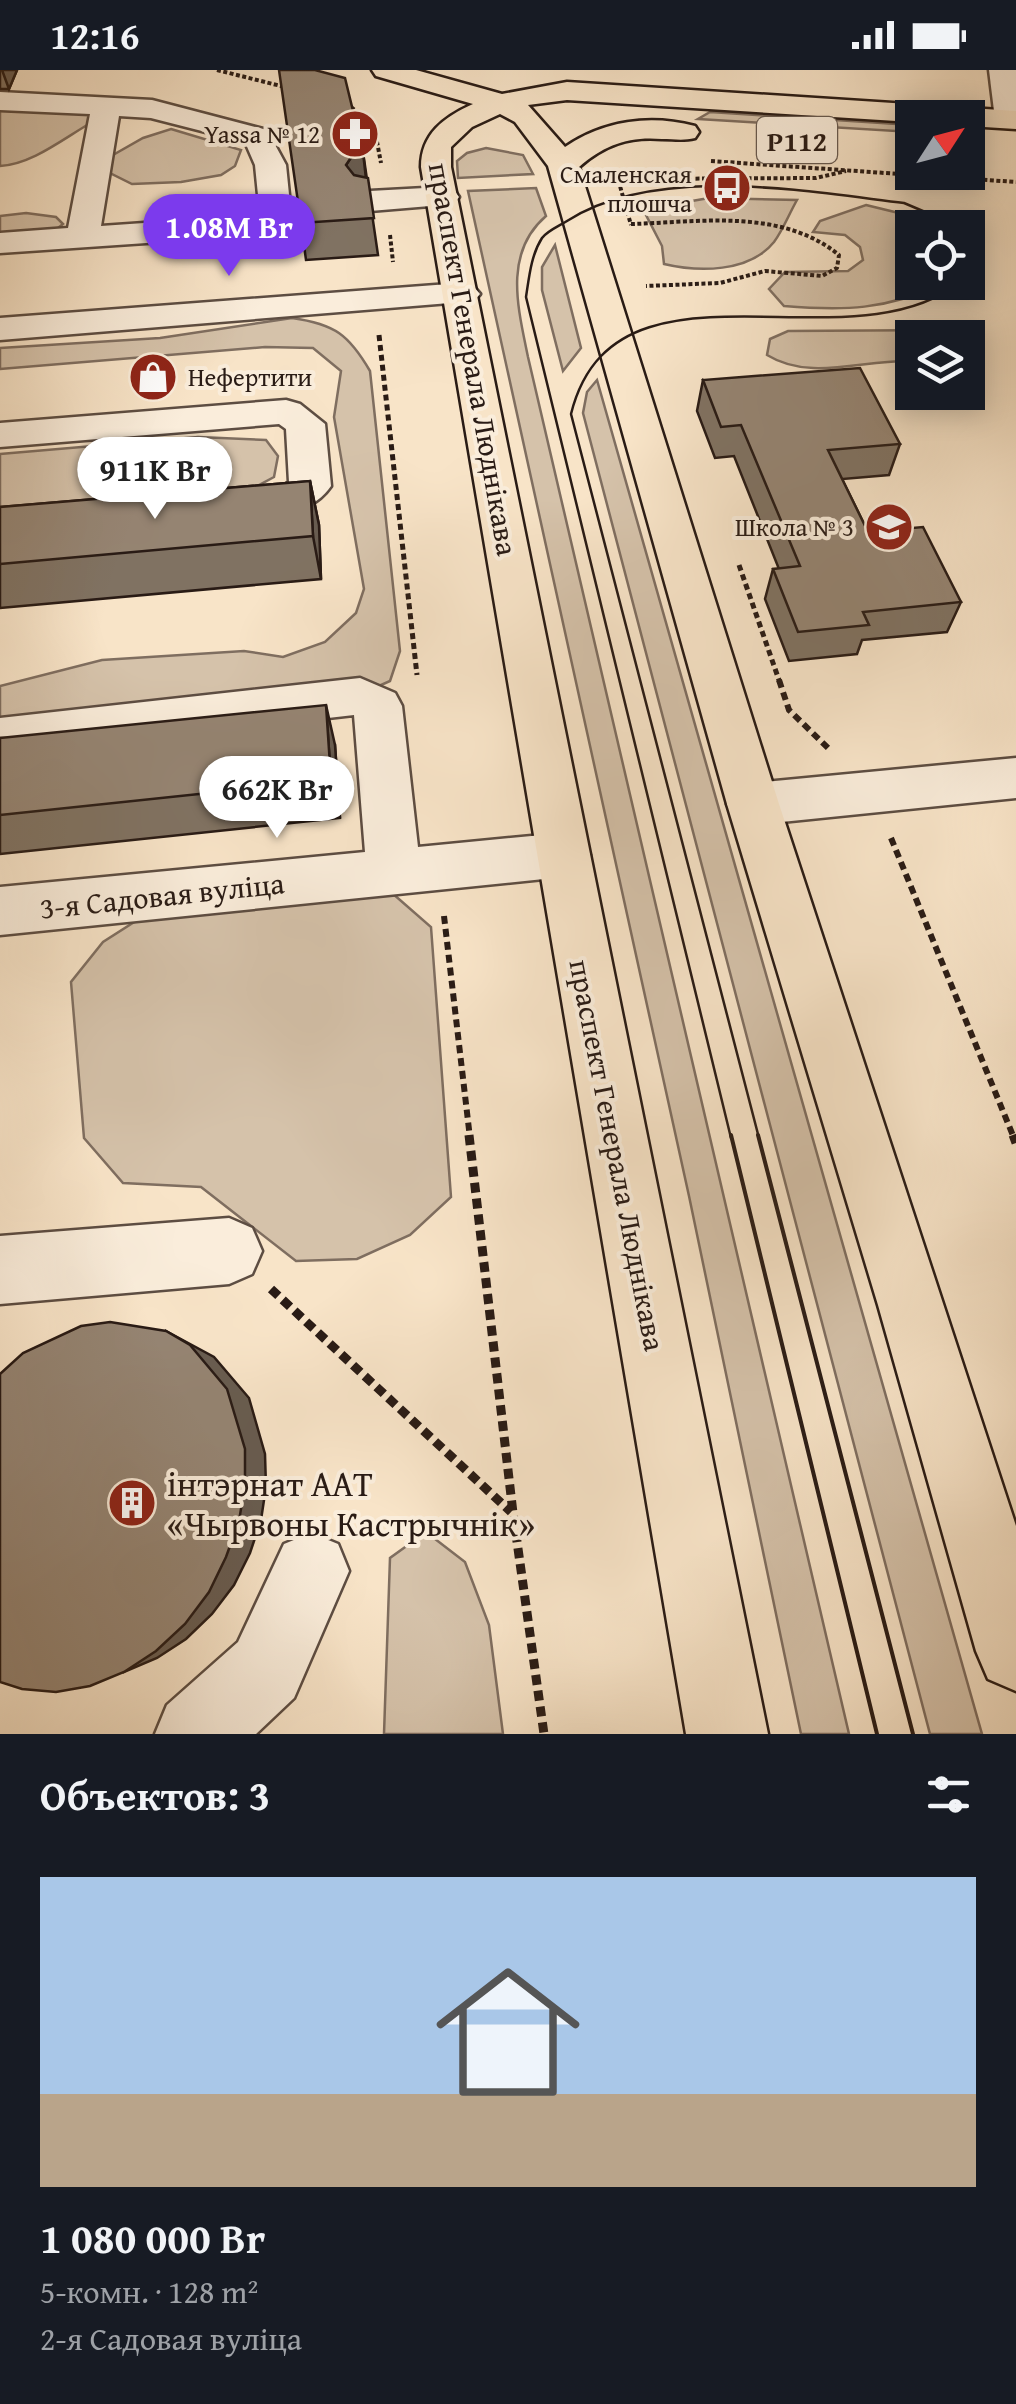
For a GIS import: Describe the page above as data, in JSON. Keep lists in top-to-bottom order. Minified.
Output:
{"streets":{"main road":["Р112","праспект Генерала Люднікава"],"street":["3-я Садовая вуліца"]},"crossings":[["Р112","праспект Генерала Люднікава"],["праспект Генерала Люднікава","3-я Садовая вуліца"]],"places":{"pharmacy":["Yassa № 12"],"bus stop":["Смаленская плошча"],"shop":["Нефертити"],"school or university":["Школа № 3"],"building":["інтэрнат ААТ «Чырвоны Кастрычнік»"]},"north":"top right","page":{"status":"12:16","price":["1.08M Br","911K Br","662K Br"],"heading":"Объектов: 3","list":[{"name":"1 080 000 Br","note":"5-комн. · 128 m² · 2-я Садовая вуліца"}]}}
